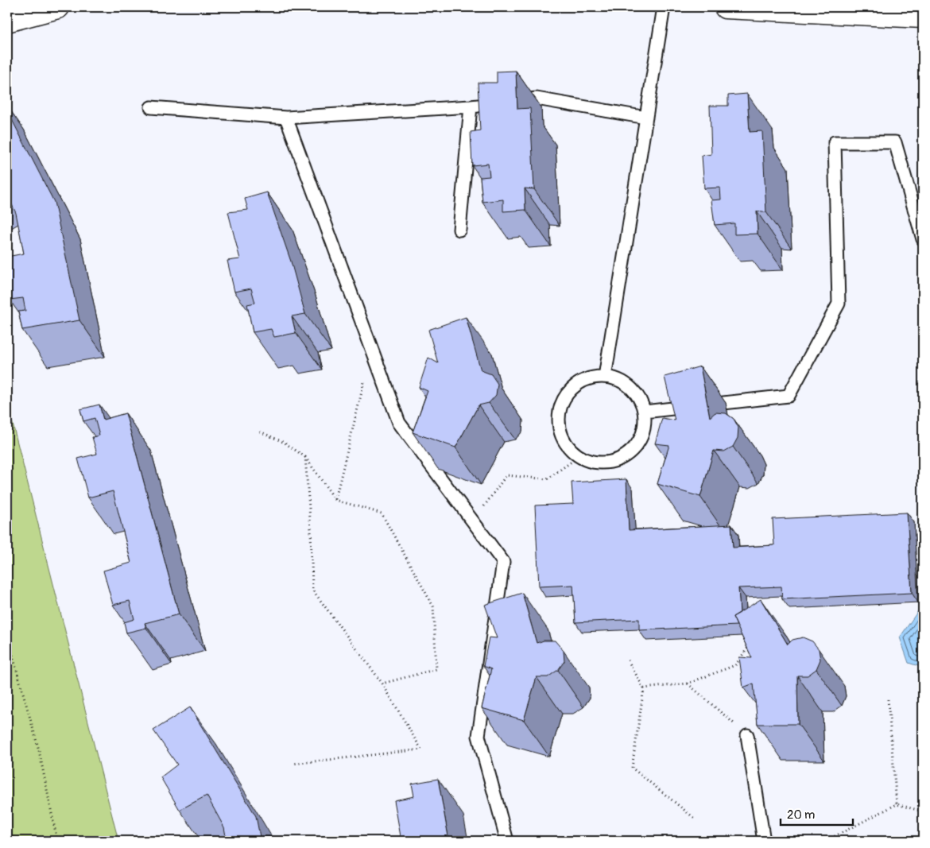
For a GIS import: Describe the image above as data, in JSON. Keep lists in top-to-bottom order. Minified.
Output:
{"scale_bar":"20 m"}
